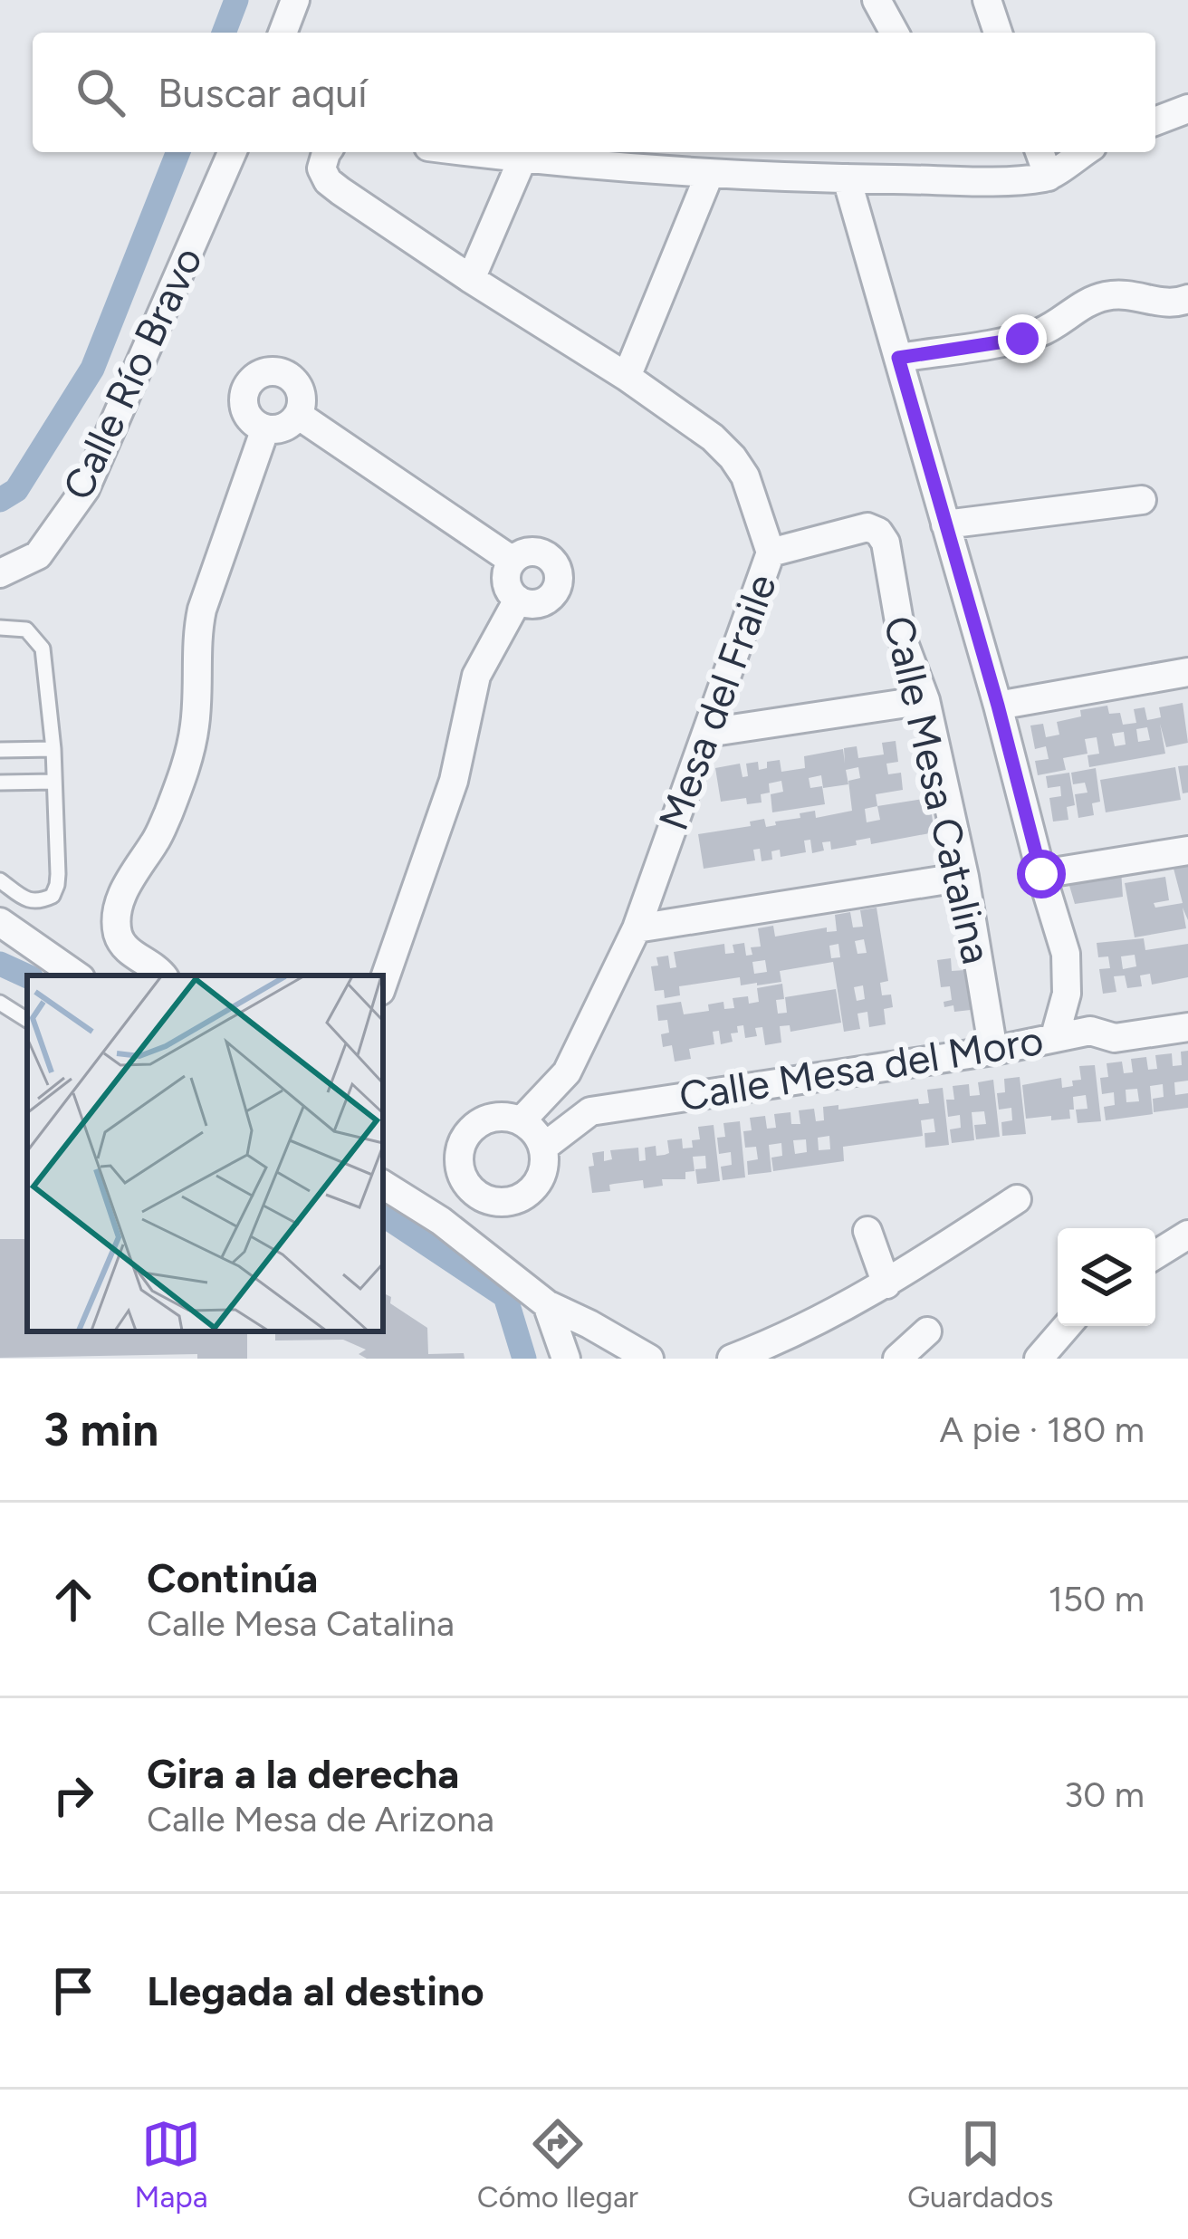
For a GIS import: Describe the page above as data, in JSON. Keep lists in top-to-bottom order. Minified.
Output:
{"streets":{"street":["Calle Río Bravo","Mesa del Fraile","Calle Mesa Catalina","Calle Mesa del Moro"]},"crossings":[["Mesa del Fraile","Calle Mesa Catalina"],["Mesa del Fraile","Calle Mesa del Moro"],["Calle Mesa Catalina","Calle Mesa del Moro"]],"page":{"search":"Buscar aquí","heading":["3 min","A pie · 180 m"],"list":[["Continúa","Calle Mesa Catalina","150 m"],["Gira a la derecha","Calle Mesa de Arizona","30 m"],"Llegada al destino"],"nav":["Mapa","Cómo llegar","Guardados"]}}
